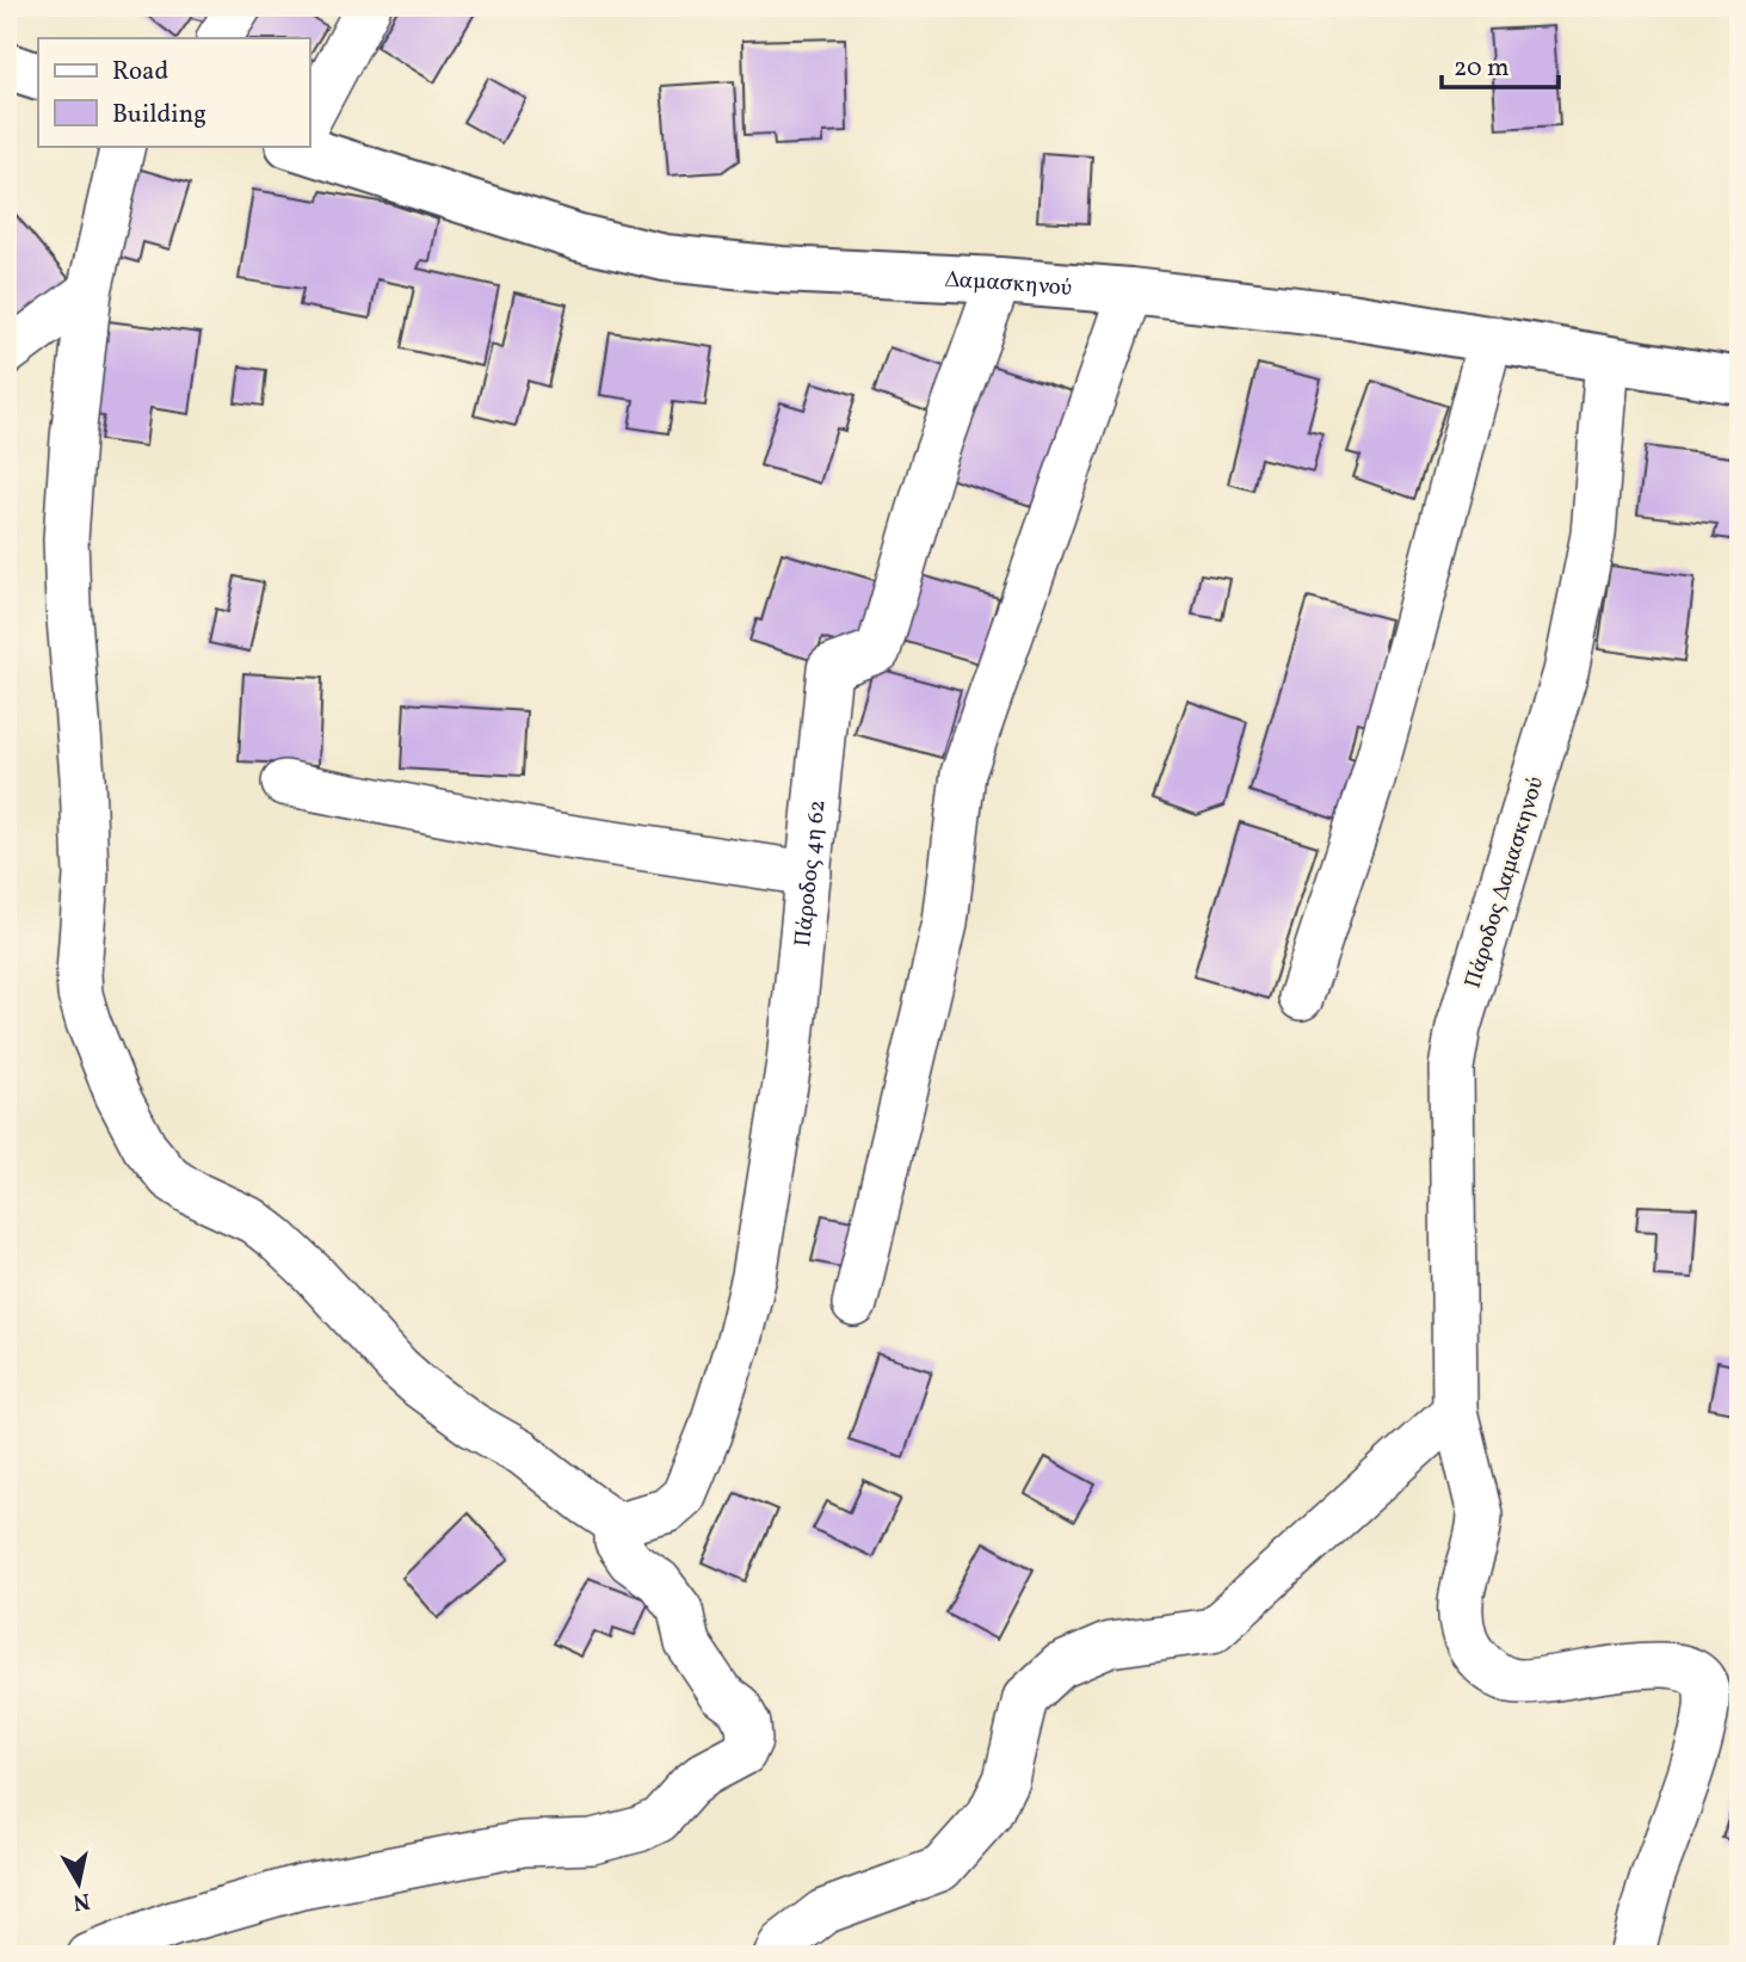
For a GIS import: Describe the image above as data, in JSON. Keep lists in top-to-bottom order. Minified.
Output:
{"streets":{"main road":["Δαμασκηνού"],"street":["Πάροδος 4η 62","Πάροδος Δαμασκηνού"]},"crossings":[["Δαμασκηνού","Πάροδος 4η 62"],["Δαμασκηνού","Πάροδος Δαμασκηνού"]],"legend":["Road","Building"],"scale_bar":"20 m","north":"bottom"}
